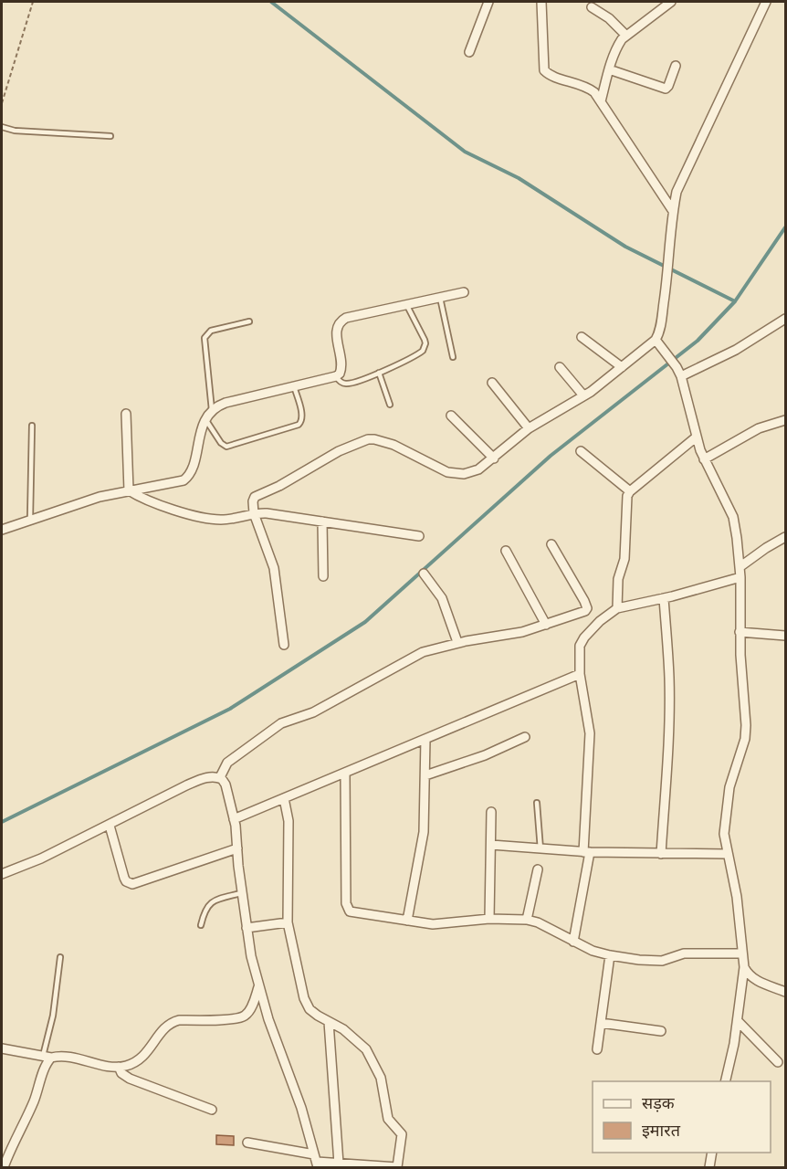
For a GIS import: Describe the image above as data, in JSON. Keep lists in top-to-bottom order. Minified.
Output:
{"legend":["सड़क","इमारत"]}
